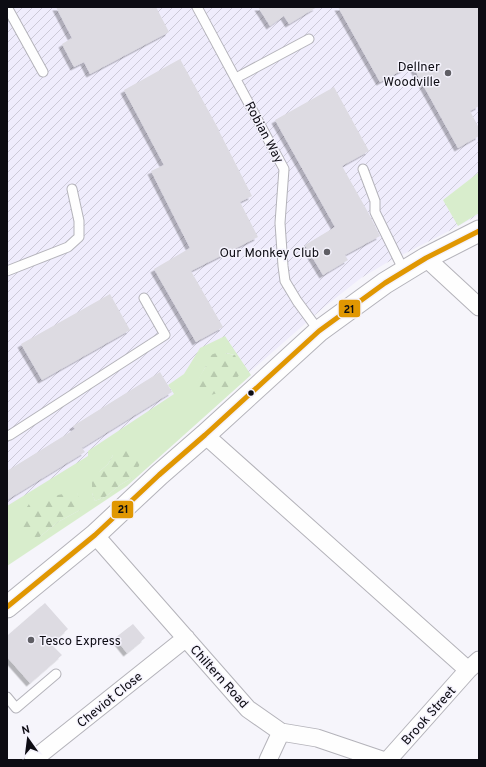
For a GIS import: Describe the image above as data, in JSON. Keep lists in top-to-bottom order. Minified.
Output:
{"streets":{"street":["Chiltern Road","Cheviot Close","Brook Street"],"lane":["Robian Way"]},"crossings":[["Chiltern Road","Cheviot Close"]],"places":["Dellner Woodville","Our Monkey Club","Tesco Express"],"lines":["transit line 21"],"north":"top"}
